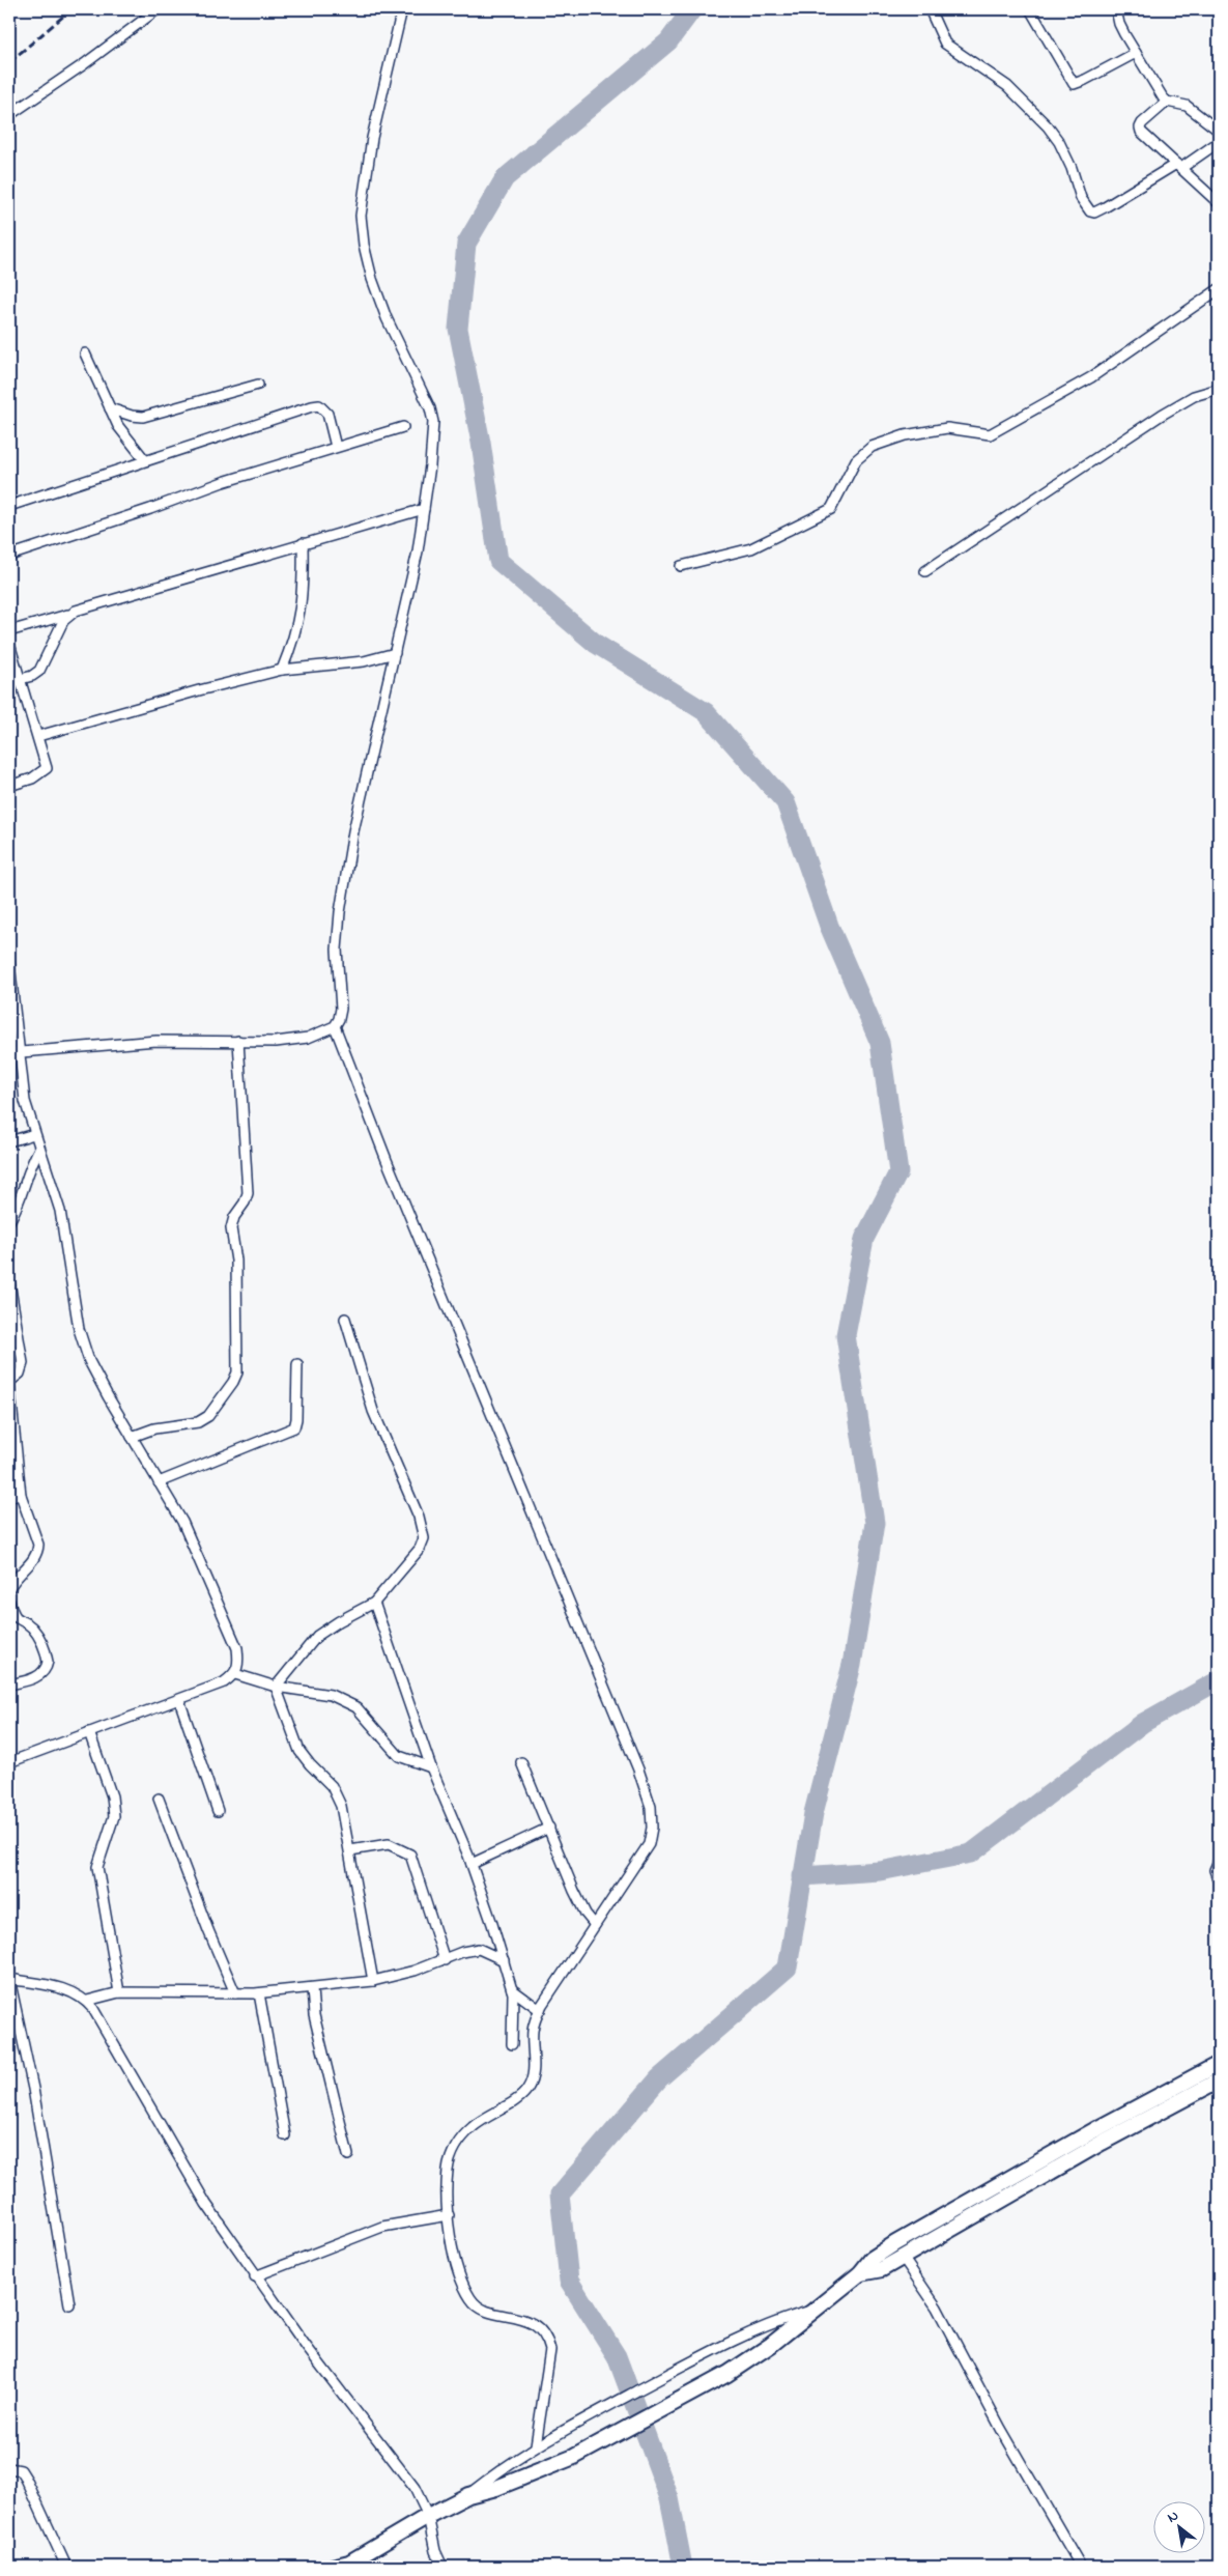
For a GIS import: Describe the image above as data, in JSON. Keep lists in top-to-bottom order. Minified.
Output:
{"north":"top left"}
